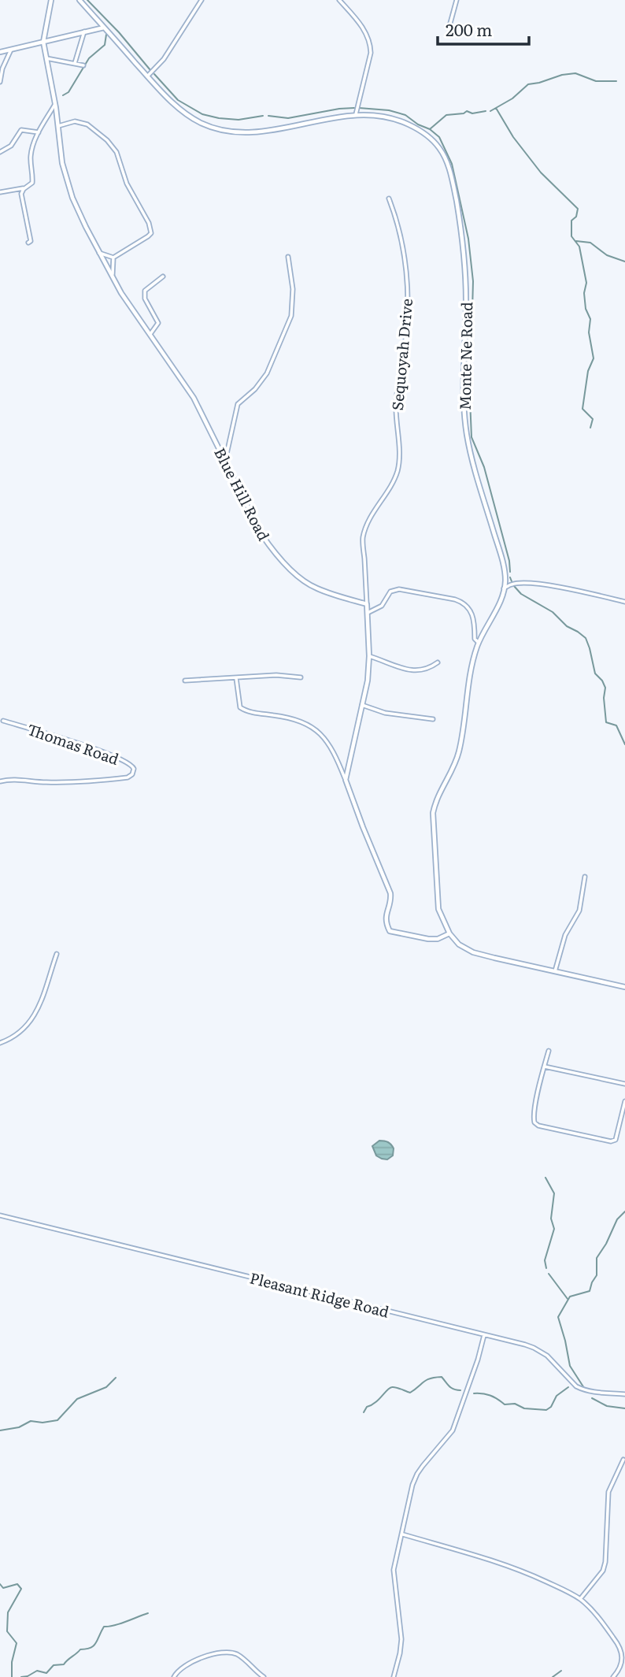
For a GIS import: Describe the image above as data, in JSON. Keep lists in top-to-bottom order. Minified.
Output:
{"streets":{"street":["Sequoyah Drive","Monte Ne Road","Blue Hill Road","Thomas Road","Pleasant Ridge Road"]},"crossings":[["Sequoyah Drive","Blue Hill Road"]],"scale_bar":"200 m"}
